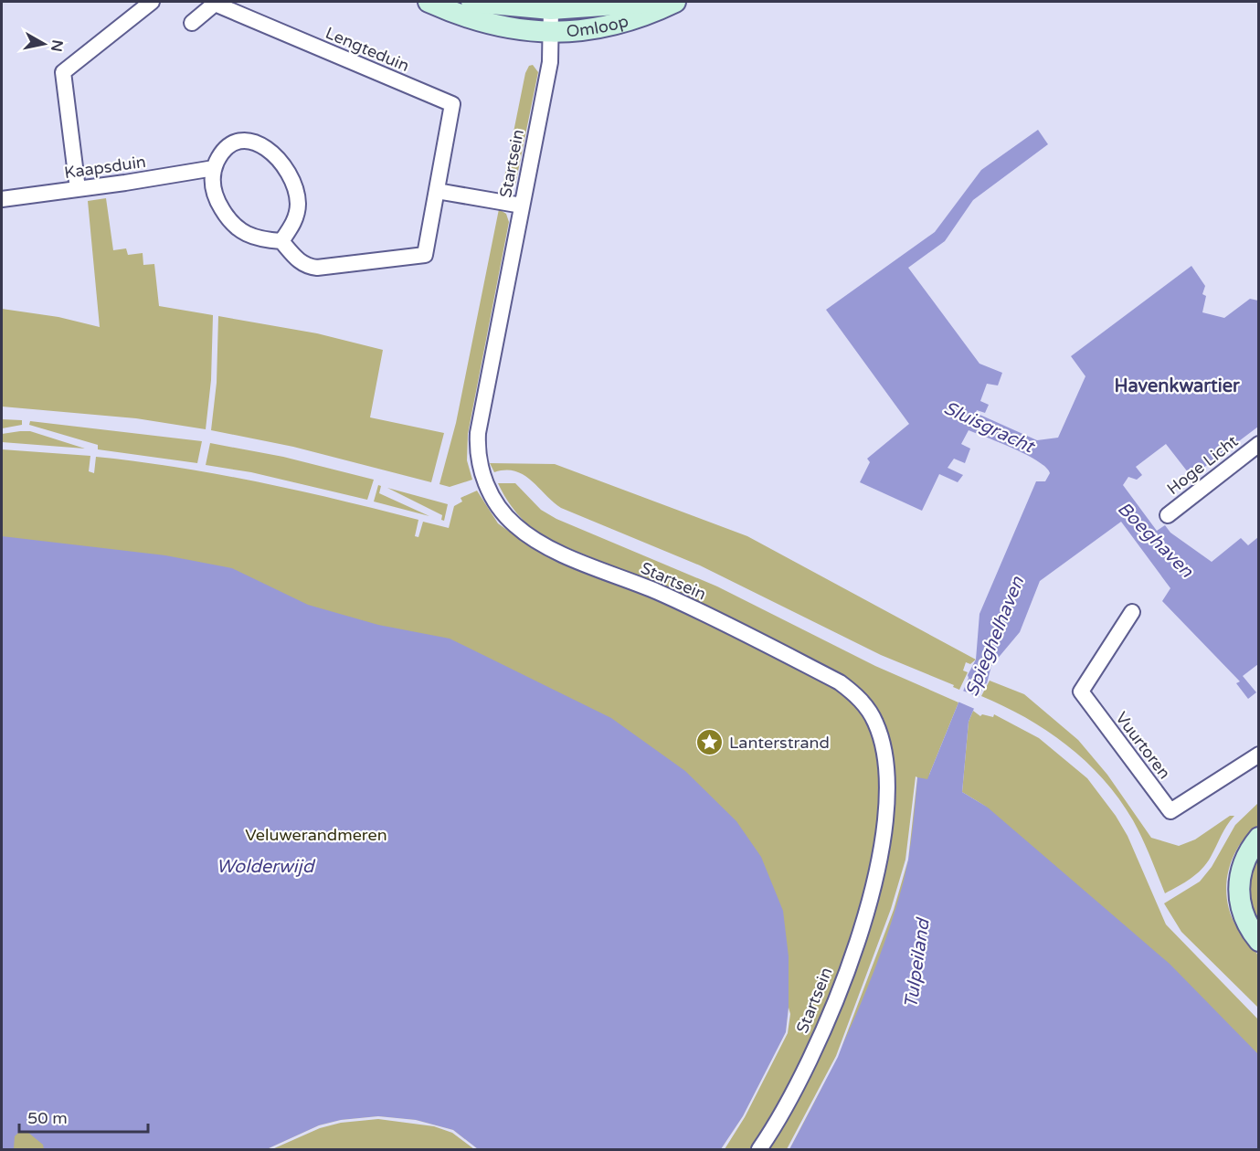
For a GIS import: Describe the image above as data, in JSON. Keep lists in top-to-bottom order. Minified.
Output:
{"streets":{"main road":["Omloop"],"street":["Lengteduin","Startsein","Kaapsduin","Hoge Licht","Vuurtoren"]},"crossings":[["Omloop","Startsein"]],"districts":["Havenkwartier"],"water":["Sluisgracht","Boeghaven","Spieghelhaven","Wolderwijd","Tulpeiland"],"parks":["Veluwerandmeren"],"places":{"place":["Lanterstrand"]},"scale_bar":"50 m","north":"right"}
